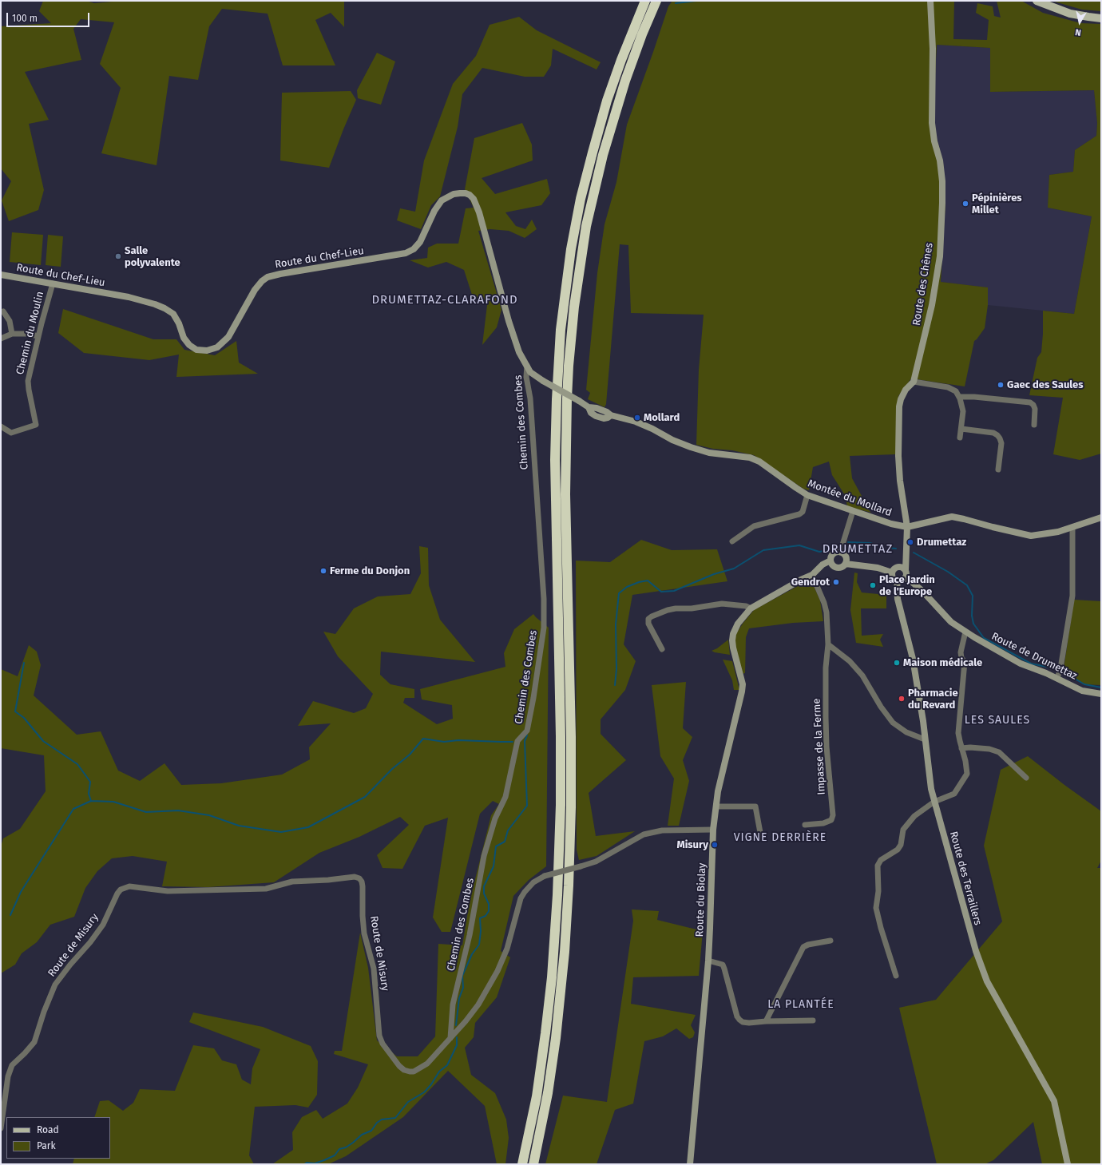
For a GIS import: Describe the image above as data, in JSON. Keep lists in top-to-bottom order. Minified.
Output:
{"streets":{"street":["Route du Chef-Lieu","Route des Chênes","Chemin du Moulin","Chemin des Combes","Montée du Mollard","Route de Drumettaz","Impasse de la Ferme","Route des Terraillers","Route du Biolay","Route de Misury"]},"crossings":[["Route du Chef-Lieu","Chemin du Moulin"],["Route du Chef-Lieu","Chemin des Combes"],["Route du Chef-Lieu","Montée du Mollard"],["Route des Chênes","Montée du Mollard"],["Route des Chênes","Route de Drumettaz"],["Route des Chênes","Route des Terraillers"],["Chemin des Combes","Route de Misury"],["Route de Drumettaz","Route des Terraillers"],["Impasse de la Ferme","Route du Biolay"],["Route du Biolay","Route de Misury"]],"districts":["DRUMETTAZ-CLARAFOND","DRUMETTAZ","LES SAULES","VIGNE DERRIÈRE","LA PLANTÉE"],"places":["Pépinières Millet","Salle polyvalente","Gaec des Saules","Mollard","Drumettaz","Ferme du Donjon","Gendrot","Place Jardin de l'Europe","Maison médicale","Pharmacie du Revard","Misury"],"legend":["Road","Park"],"scale_bar":"100 m","north":"bottom"}
